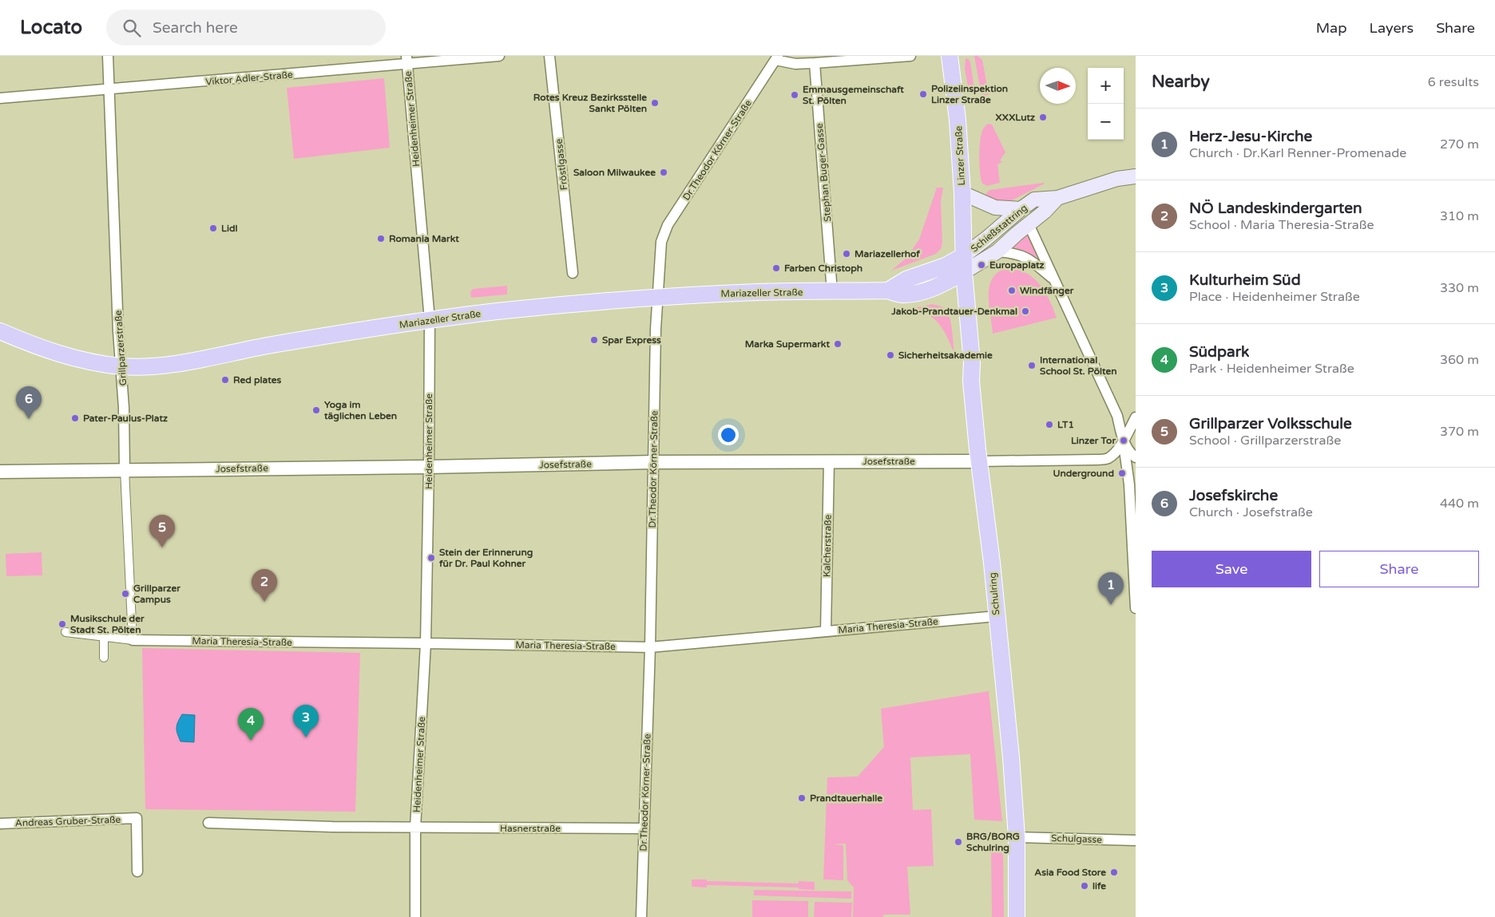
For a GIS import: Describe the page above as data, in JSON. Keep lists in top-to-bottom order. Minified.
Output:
{"streets":{"main road":["Linzer Straße","Schießstattring","Mariazeller Straße","Schulring"],"street":["Viktor Adler-Straße","Heidenheimer Straße","Dr.Theodor Körner-Straße","Fröstlgasse","Stephan Buger-Gasse","Grillparzerstraße","Josefstraße","Kalcherstraße","Maria Theresia-Straße","Andreas Gruber-Straße","Hasnerstraße","Schulgasse"]},"crossings":[["Viktor Adler-Straße","Heidenheimer Straße"],["Viktor Adler-Straße","Grillparzerstraße"],["Heidenheimer Straße","Mariazeller Straße"],["Heidenheimer Straße","Josefstraße"],["Heidenheimer Straße","Maria Theresia-Straße"],["Heidenheimer Straße","Hasnerstraße"],["Dr.Theodor Körner-Straße","Mariazeller Straße"],["Dr.Theodor Körner-Straße","Josefstraße"],["Dr.Theodor Körner-Straße","Maria Theresia-Straße"],["Dr.Theodor Körner-Straße","Hasnerstraße"],["Linzer Straße","Schießstattring"],["Linzer Straße","Mariazeller Straße"],["Linzer Straße","Schulring"],["Stephan Buger-Gasse","Mariazeller Straße"],["Schießstattring","Mariazeller Straße"],["Schießstattring","Schulring"],["Mariazeller Straße","Grillparzerstraße"],["Mariazeller Straße","Schulring"],["Grillparzerstraße","Josefstraße"],["Grillparzerstraße","Maria Theresia-Straße"],["Josefstraße","Kalcherstraße"],["Josefstraße","Schulring"],["Kalcherstraße","Maria Theresia-Straße"],["Schulring","Maria Theresia-Straße"],["Schulring","Schulgasse"]],"places":["Polizeiinspektion Linzer Straße","Emmausgemeinschaft St. Pölten","Rotes Kreuz Bezirksstelle Sankt Pölten","XXXLutz","Saloon Milwaukee","Lidl","Romania Markt","Mariazellerhof","Europaplatz","Farben Christoph","Windfänger","Jakob-Prandtauer-Denkmal","Spar Express","Marka Supermarkt","Sicherheitsakademie","International School St. Pölten","Red plates","Yoga im täglichen Leben","Pater-Paulus-Platz","LT1","Linzer Tor","Underground","Stein der Erinnerung für Dr. Paul Kohner","Grillparzer Campus","Musikschule der Stadt St. Pölten","Prandtauerhalle","BRG/BORG Schulring","Asia Food Store","life"],"north":"right","page":{"header":"Locato","search":"Search here","nav":["Map","Layers","Share"],"heading":["Nearby","6 results"],"map_buttons":["+","−"],"list":[{"mark":"1","name":"Herz-Jesu-Kirche","note":"Church · Dr.Karl Renner-Promenade","value":"270 m"},{"mark":"2","name":"NÖ Landeskindergarten","note":"School · Maria Theresia-Straße","value":"310 m"},{"mark":"3","name":"Kulturheim Süd","note":"Place · Heidenheimer Straße","value":"330 m"},{"mark":"4","name":"Südpark","note":"Park · Heidenheimer Straße","value":"360 m"},{"mark":"5","name":"Grillparzer Volksschule","note":"School · Grillparzerstraße","value":"370 m"},{"mark":"6","name":"Josefskirche","note":"Church · Josefstraße","value":"440 m"}],"pins":["6","5","2","1","3","4"],"buttons":["Save","Share"]}}
